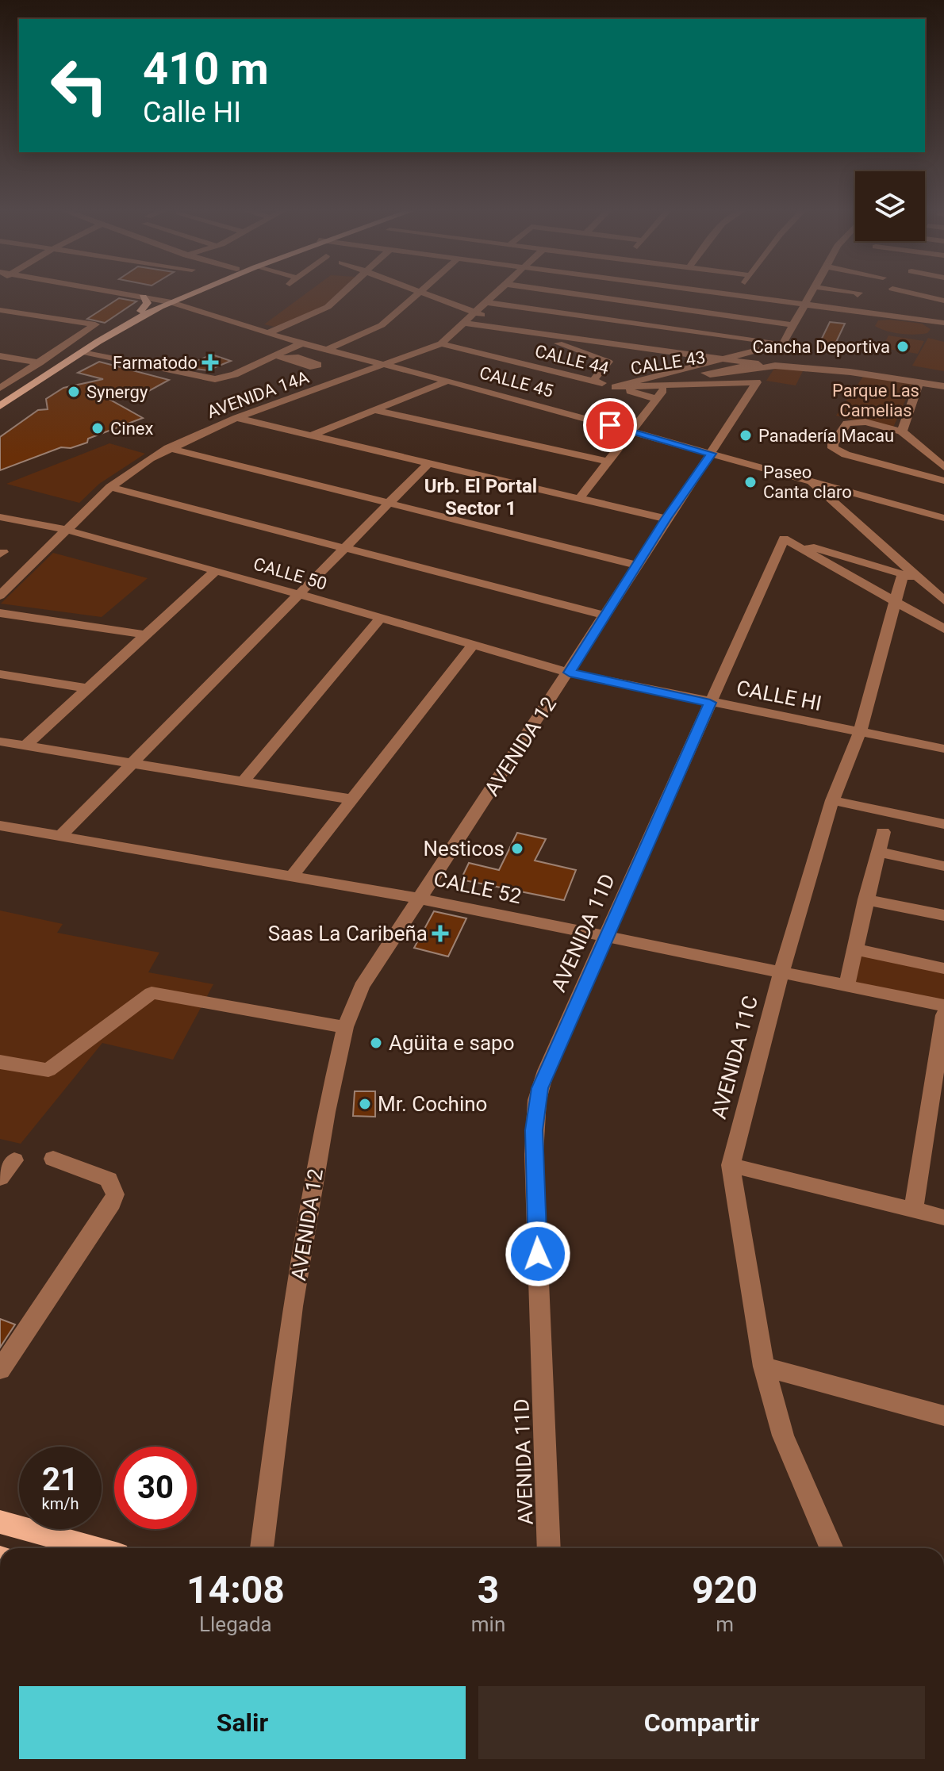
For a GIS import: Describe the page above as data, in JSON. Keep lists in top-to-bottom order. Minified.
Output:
{"streets":{"street":["CALLE 44","CALLE 43","CALLE 45","AVENIDA 14A","CALLE 50","CALLE HI","AVENIDA 12","CALLE 52","AVENIDA 11D","AVENIDA 11C"]},"crossings":[["CALLE 44","CALLE 43"],["CALLE 44","AVENIDA 14A"],["CALLE 44","AVENIDA 12"],["CALLE 43","AVENIDA 14A"],["CALLE 43","AVENIDA 12"],["CALLE 45","AVENIDA 14A"],["CALLE 45","AVENIDA 12"],["AVENIDA 14A","CALLE 50"],["CALLE 50","CALLE HI"],["CALLE 50","AVENIDA 12"],["CALLE HI","AVENIDA 12"],["CALLE HI","AVENIDA 11D"],["CALLE HI","AVENIDA 11C"],["AVENIDA 12","CALLE 52"],["CALLE 52","AVENIDA 11D"],["CALLE 52","AVENIDA 11C"]],"districts":["Urb. El Portal Sector 1"],"parks":["Parque Las Camelias"],"places":{"other":["Cancha Deportiva","Synergy","Cinex","Panadería Macau","Paseo Canta claro","Nesticos","Agüita e sapo","Mr. Cochino"],"health":["Farmatodo","Saas La Caribeña"]},"page":{"turn":["410 m","Calle HI"],"speed":"21 km/h","limit":"30","eta":["14:08","Llegada","3","min","920","m"],"buttons":["Salir","Compartir"]}}
